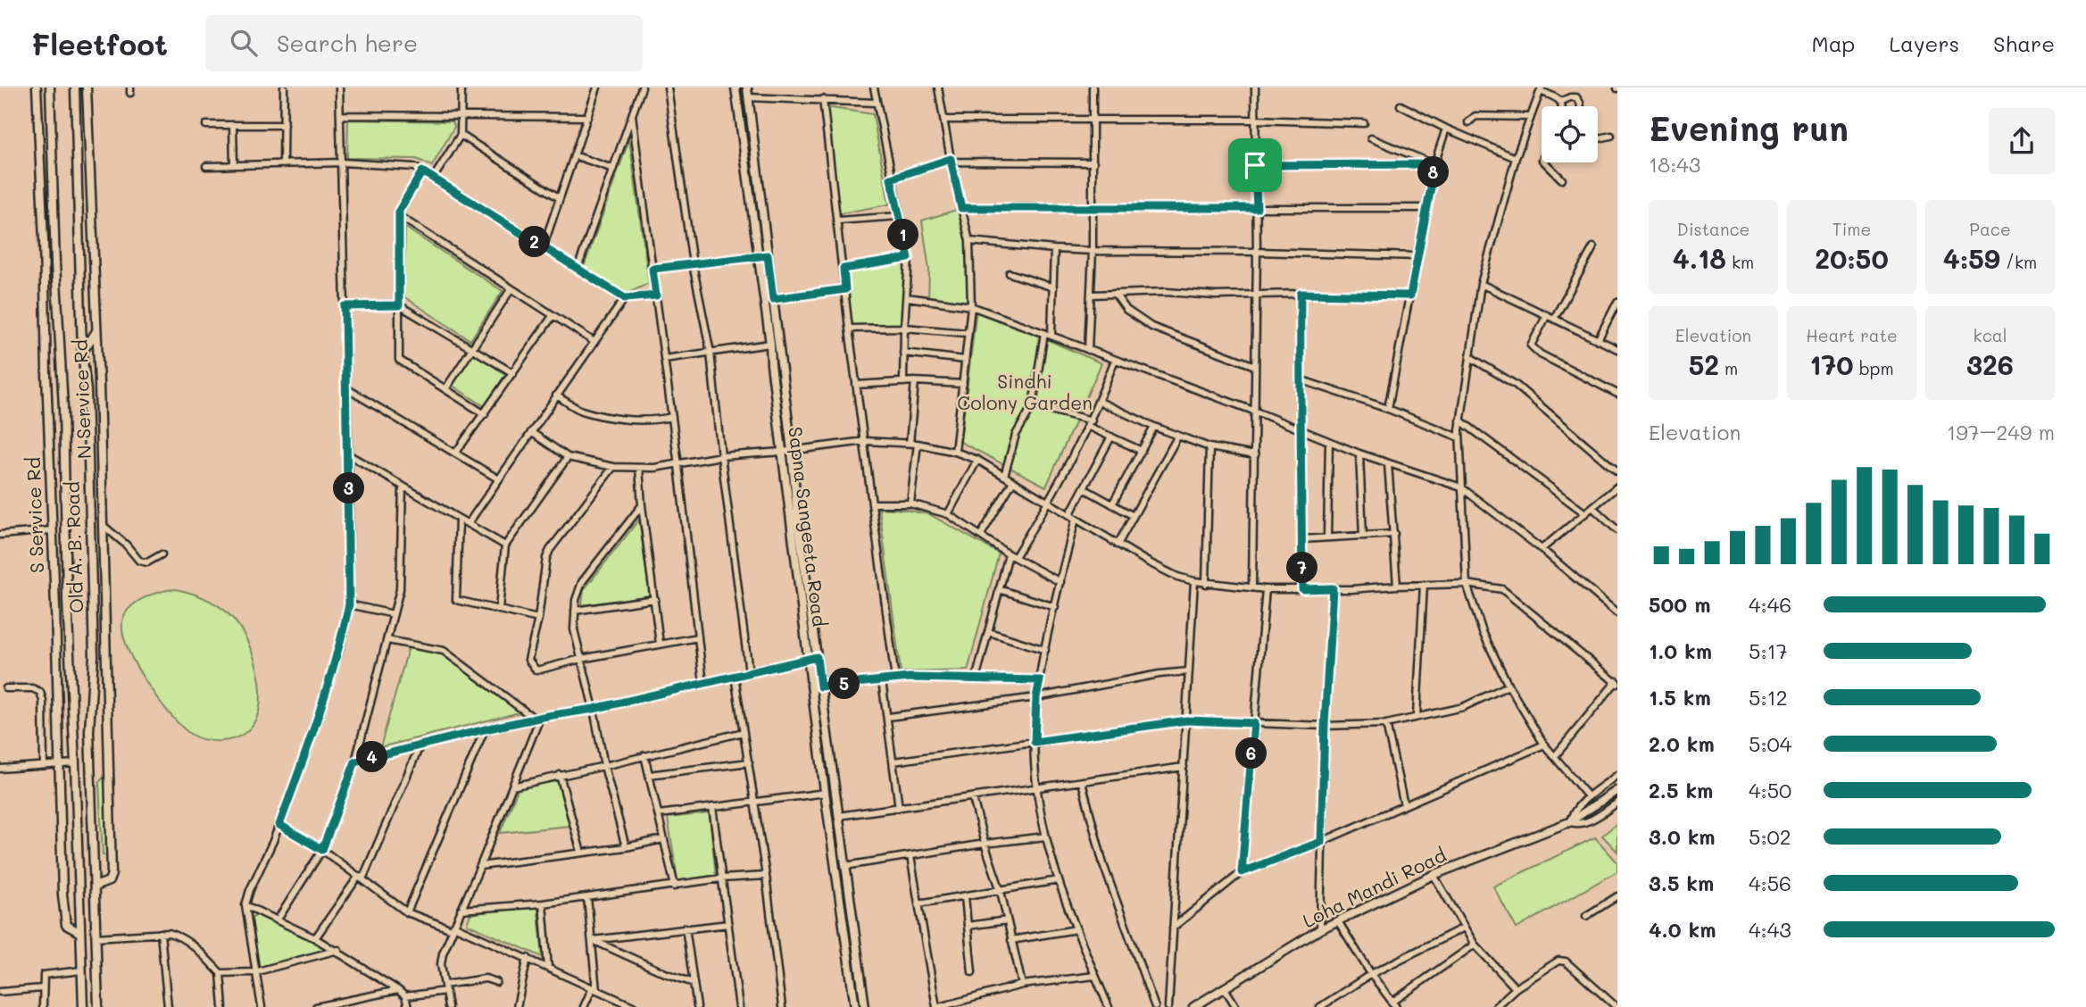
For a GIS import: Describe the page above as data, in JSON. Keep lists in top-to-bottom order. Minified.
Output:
{"streets":{"main road":["N Service Rd","S Service Rd","Sapna Sangeeta Road","Old A. B. Road","Loha Mandi Road"]},"crossings":[["N Service Rd","Old A. B. Road"],["S Service Rd","Old A. B. Road"]],"parks":["Sindhi Colony Garden"],"page":{"header":"Fleetfoot","search":"Search here","nav":["Map","Layers","Share"],"heading":["Evening run","18:43"],"pins":["8","1","2","3","7","5","6","4"],"stats":[["Distance","4.18 km"],["Time","20:50"],["Pace","4:59 /km"],["Elevation","52 m"],["Heart rate","170 bpm"],["kcal","326"]],"chart":["Elevation","197–249 m"],"list":[{"name":"500 m","note":"4:46"},{"name":"1.0 km","note":"5:17"},{"name":"1.5 km","note":"5:12"},{"name":"2.0 km","note":"5:04"},{"name":"2.5 km","note":"4:50"},{"name":"3.0 km","note":"5:02"},{"name":"3.5 km","note":"4:56"},{"name":"4.0 km","note":"4:43"}]}}
